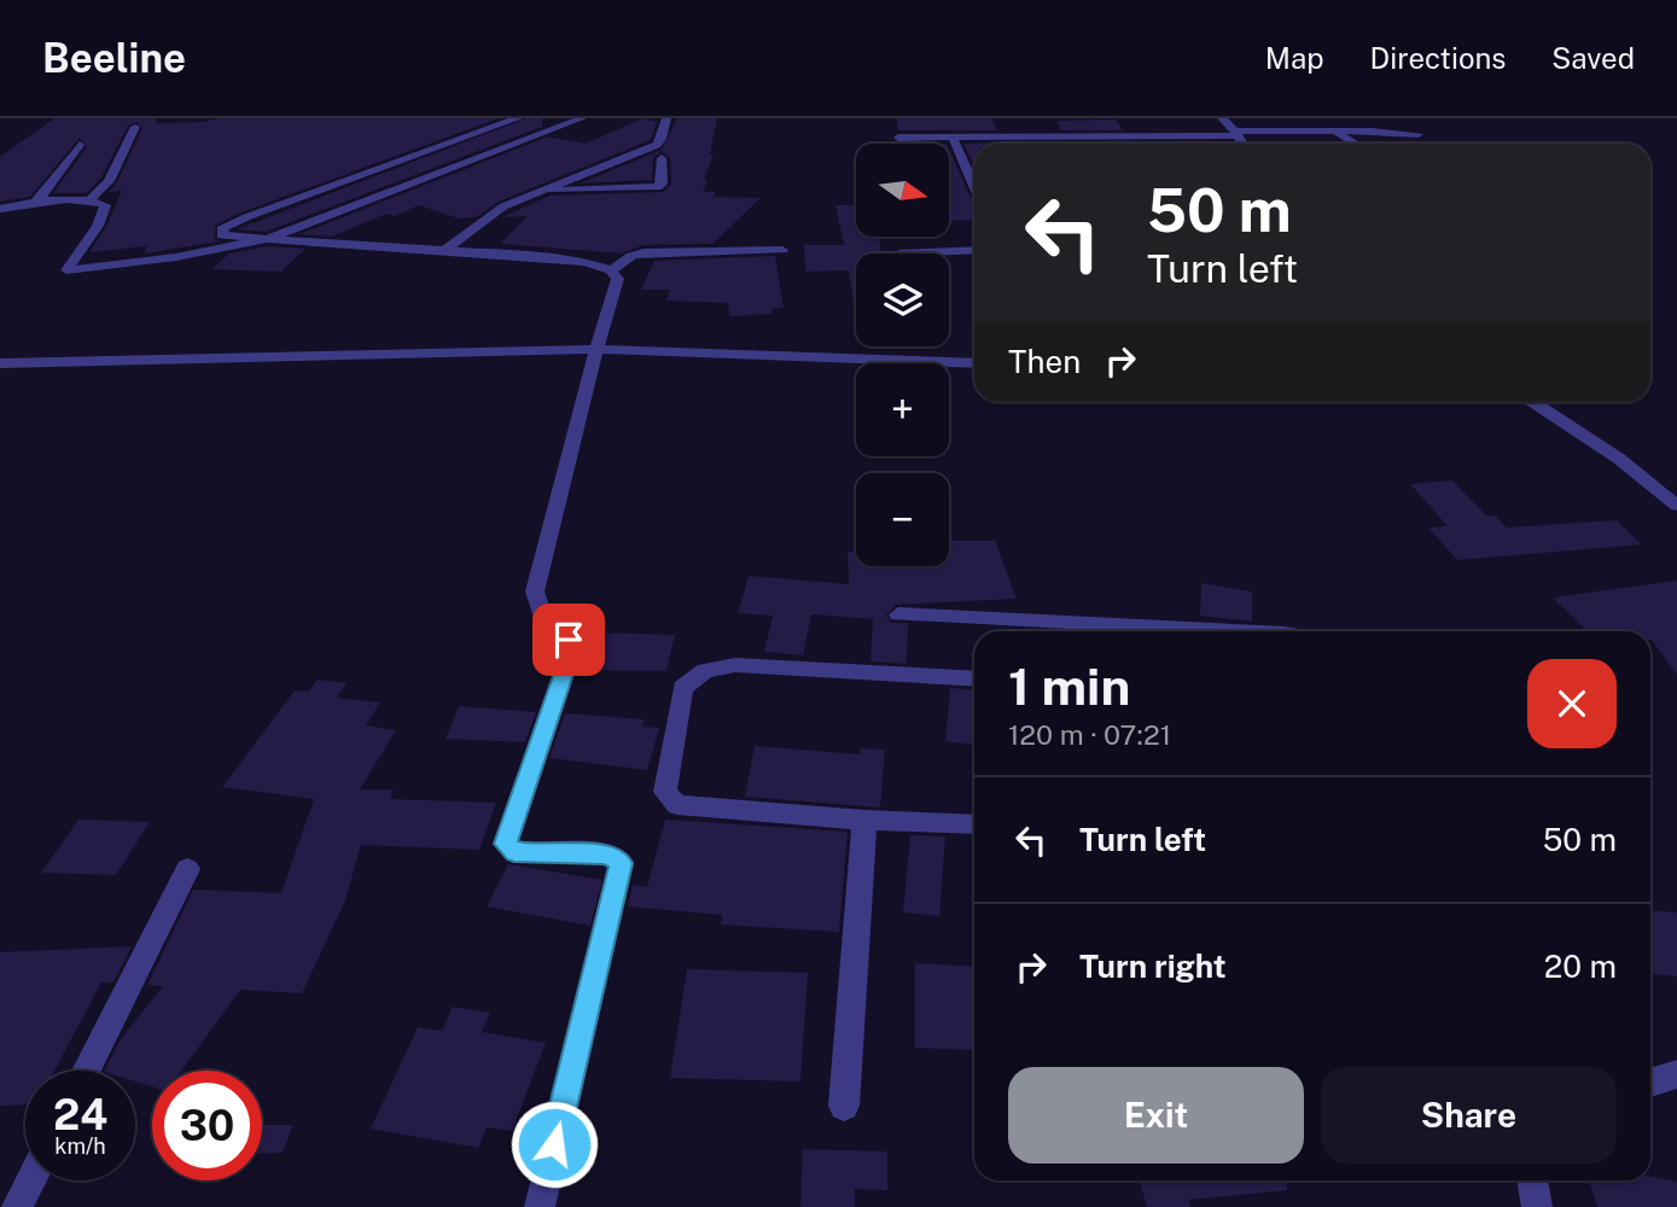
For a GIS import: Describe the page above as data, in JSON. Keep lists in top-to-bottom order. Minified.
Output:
{"north":"right","page":{"header":"Beeline","nav":["Map","Directions","Saved"],"map_buttons":["+","−"],"turn":["50 m","Turn left"],"then":"Then","heading":["1 min","120 m · 07:21"],"list":[{"name":"Turn left","value":"50 m"},{"name":"Turn right","value":"20 m"}],"buttons":["Exit","Share"],"speed":"24 km/h","limit":"30"}}
